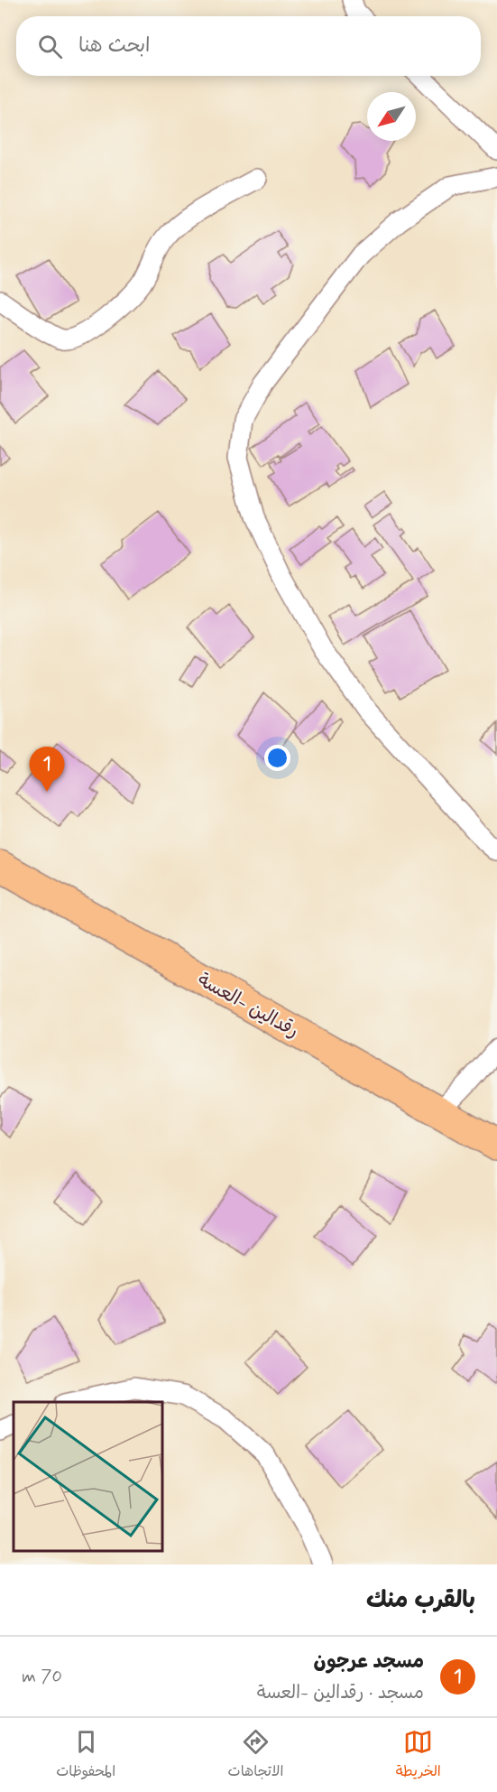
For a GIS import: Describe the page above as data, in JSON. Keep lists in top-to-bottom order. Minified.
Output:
{"streets":{"main road":["رقدالين -العسة"]},"north":"bottom left","page":{"search":"ابحث هنا","pins":"1","heading":"بالقرب منك","list":[{"mark":"1","name":"مسجد عرجون","note":"مسجد · رقدالين -العسة","value":"70 m"}],"nav":["الخريطة","الاتجاهات","المحفوظات"]}}
